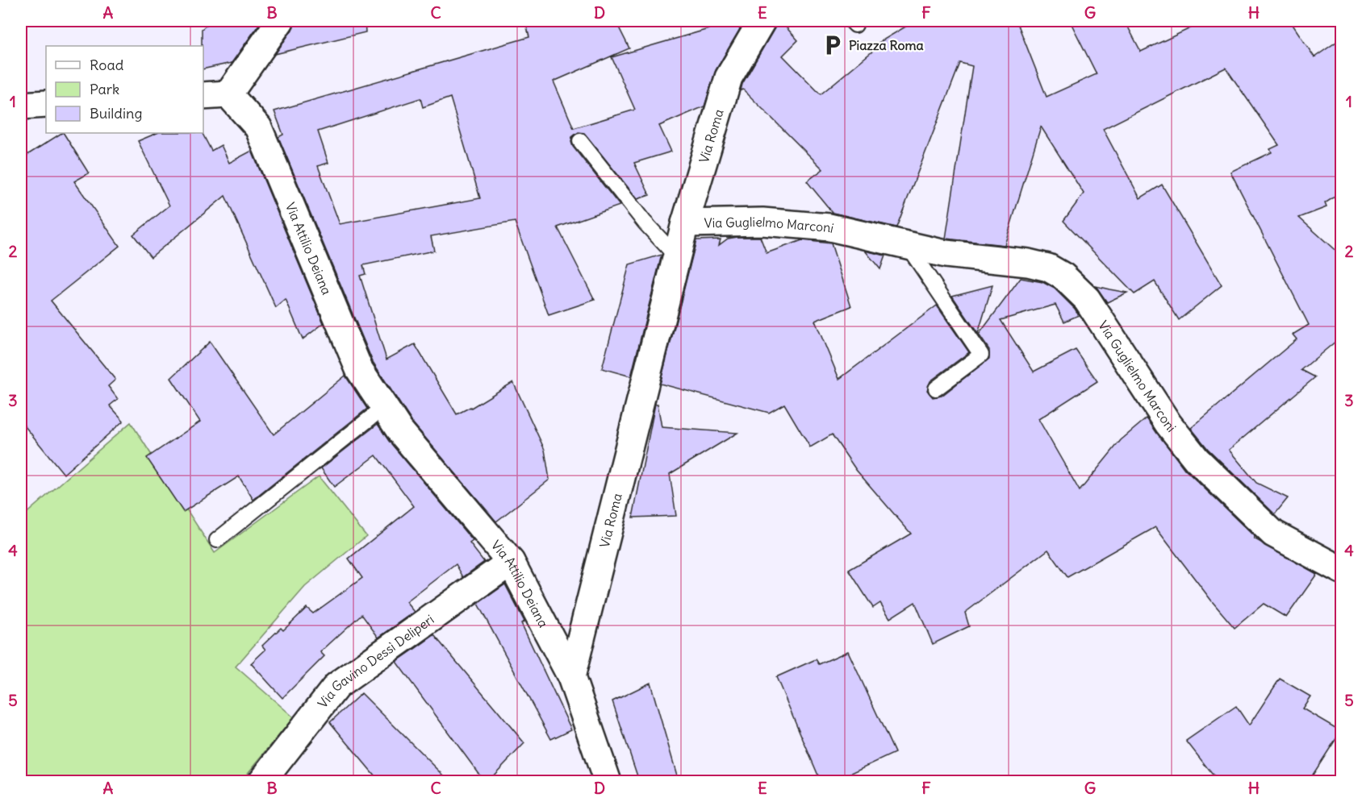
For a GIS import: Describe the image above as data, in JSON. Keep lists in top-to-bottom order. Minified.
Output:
{"streets":{"street":["Via Roma","Via Guglielmo Marconi","Via Attilio Deiana","Via Gavino Dessì Deliperi"]},"crossings":[["Via Roma","Via Guglielmo Marconi"],["Via Roma","Via Attilio Deiana"],["Via Attilio Deiana","Via Gavino Dessì Deliperi"]],"places":{"parking":["Piazza Roma"]},"legend":["Road","Park","Building"],"grid":{"columns":["A","B","C","D","E","F","G","H"],"rows":["1","2","3","4","5"]}}
